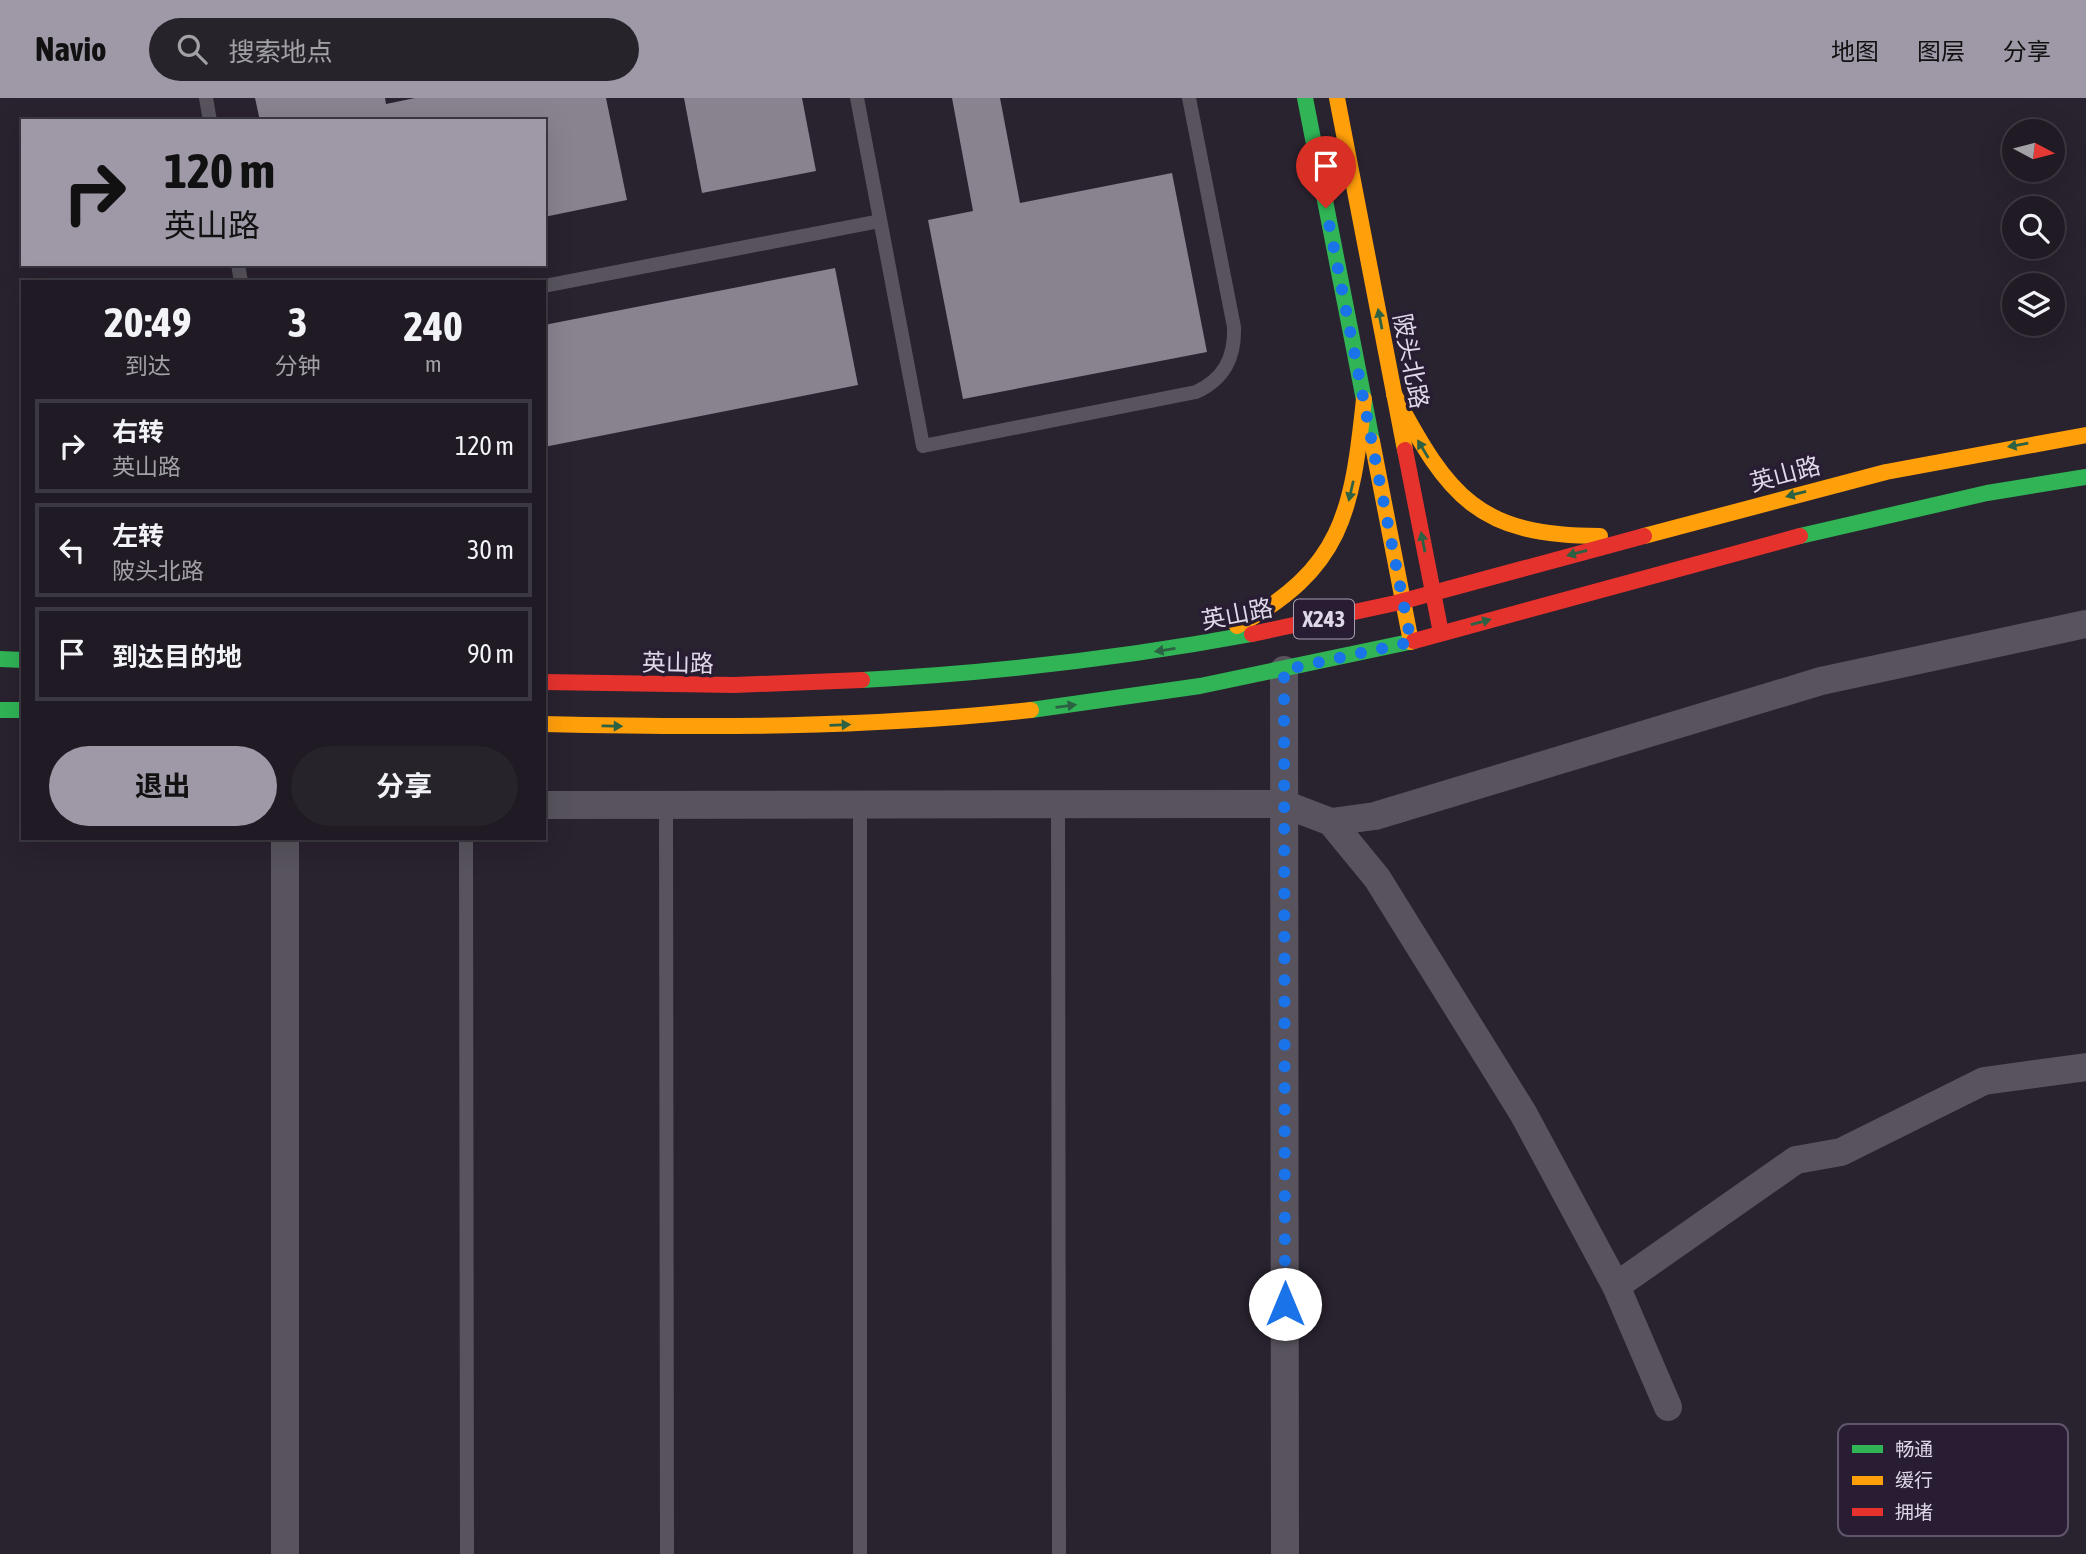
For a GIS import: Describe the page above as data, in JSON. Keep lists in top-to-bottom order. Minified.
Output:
{"streets":{"main road":["陂头北路","英山路","X243"]},"crossings":[["陂头北路","英山路"],["陂头北路","X243"]],"legend":["畅通","缓行","拥堵"],"north":"right","page":{"header":"Navio","search":"搜索地点","nav":["地图","图层","分享"],"turn":["120 m","英山路"],"eta":["20:49","到达","3","分钟","240","m"],"list":[{"name":"右转","note":"英山路","value":"120 m"},{"name":"左转","note":"陂头北路","value":"30 m"},{"name":"到达目的地","value":"90 m"}],"buttons":["退出","分享"]}}
